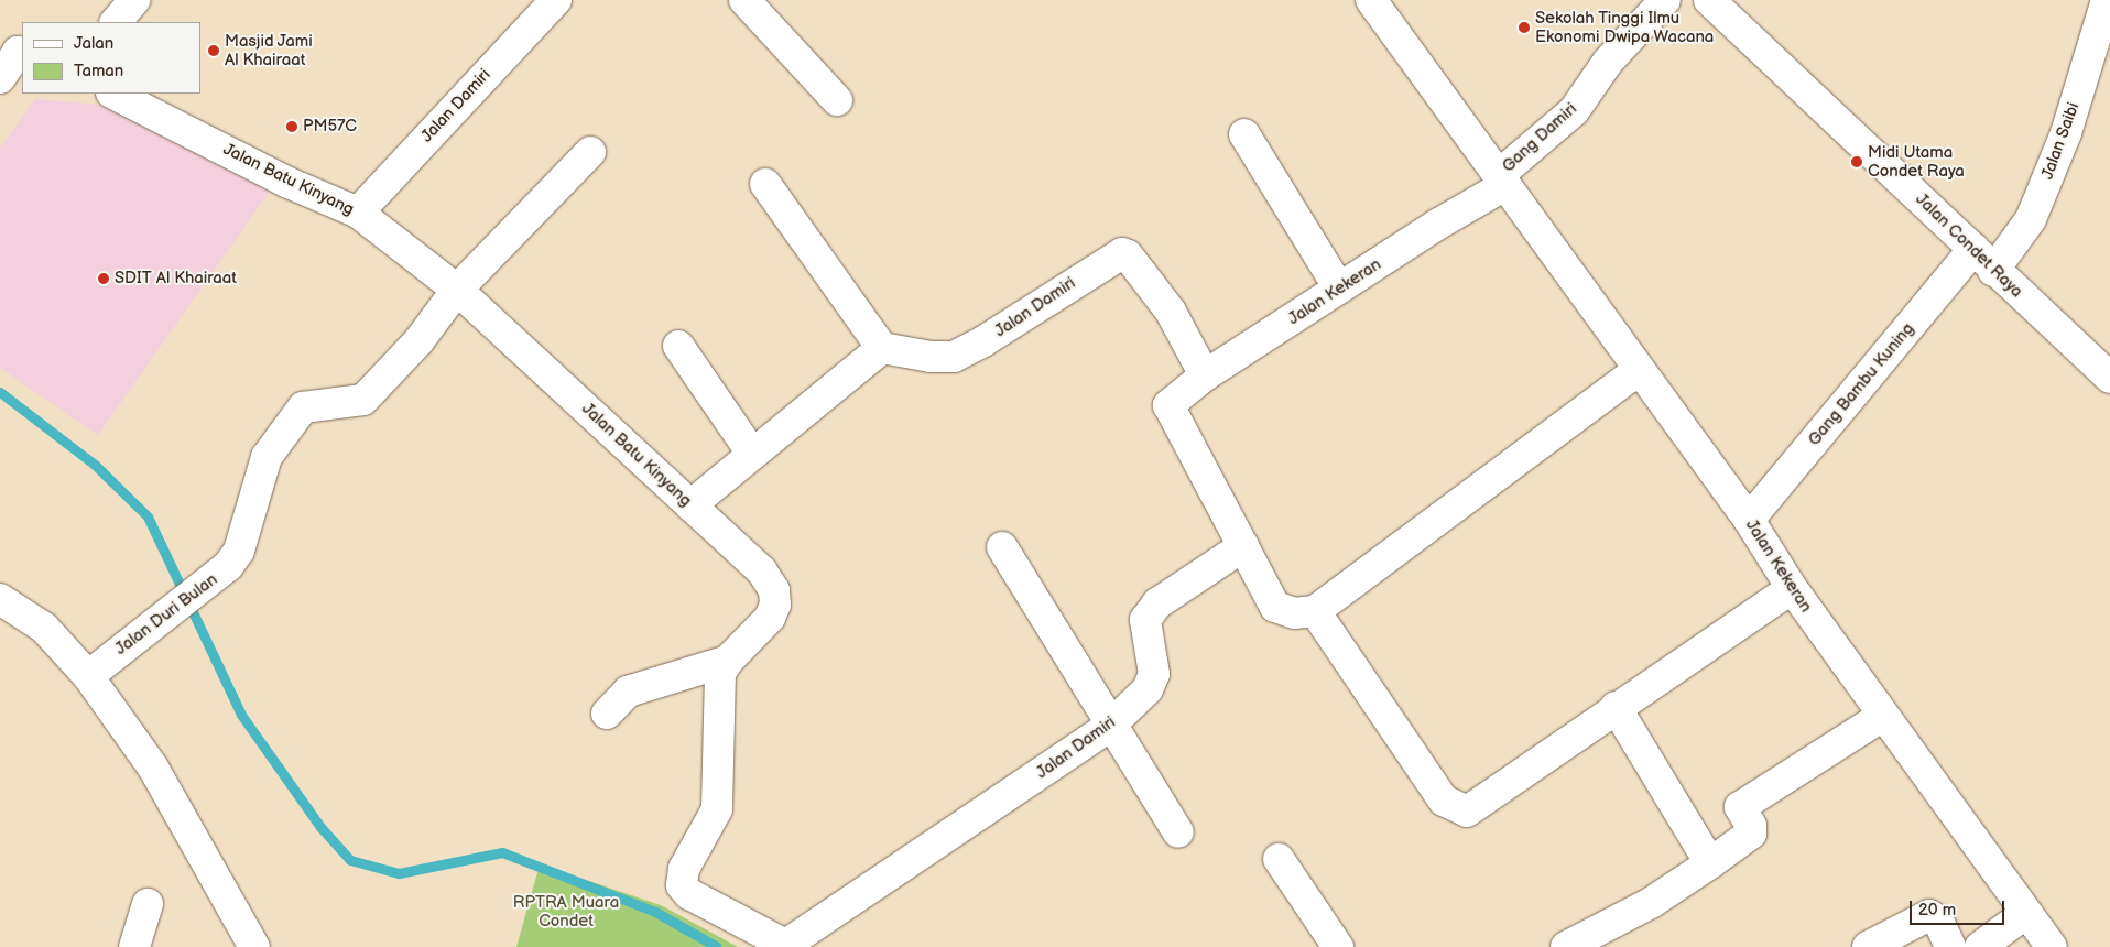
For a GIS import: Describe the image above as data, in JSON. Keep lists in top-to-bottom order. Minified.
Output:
{"streets":{"street":["Jalan Damiri","Gang Damiri","Jalan Saibi","Jalan Batu Kinyang","Jalan Condet Raya","Jalan Kekeran","Gang Bambu Kuning","Jalan Duri Bulan"]},"crossings":[["Jalan Damiri","Jalan Batu Kinyang"],["Jalan Damiri","Jalan Kekeran"],["Gang Damiri","Jalan Kekeran"],["Jalan Saibi","Jalan Condet Raya"],["Jalan Batu Kinyang","Jalan Duri Bulan"],["Jalan Condet Raya","Gang Bambu Kuning"],["Jalan Kekeran","Gang Bambu Kuning"]],"parks":["RPTRA Muara Condet"],"places":["Sekolah Tinggi Ilmu Ekonomi Dwipa Wacana","Masjid Jami Al Khairaat","PM57C","Midi Utama Condet Raya","SDIT Al Khairaat"],"legend":["Jalan","Taman"],"scale_bar":"20 m"}
